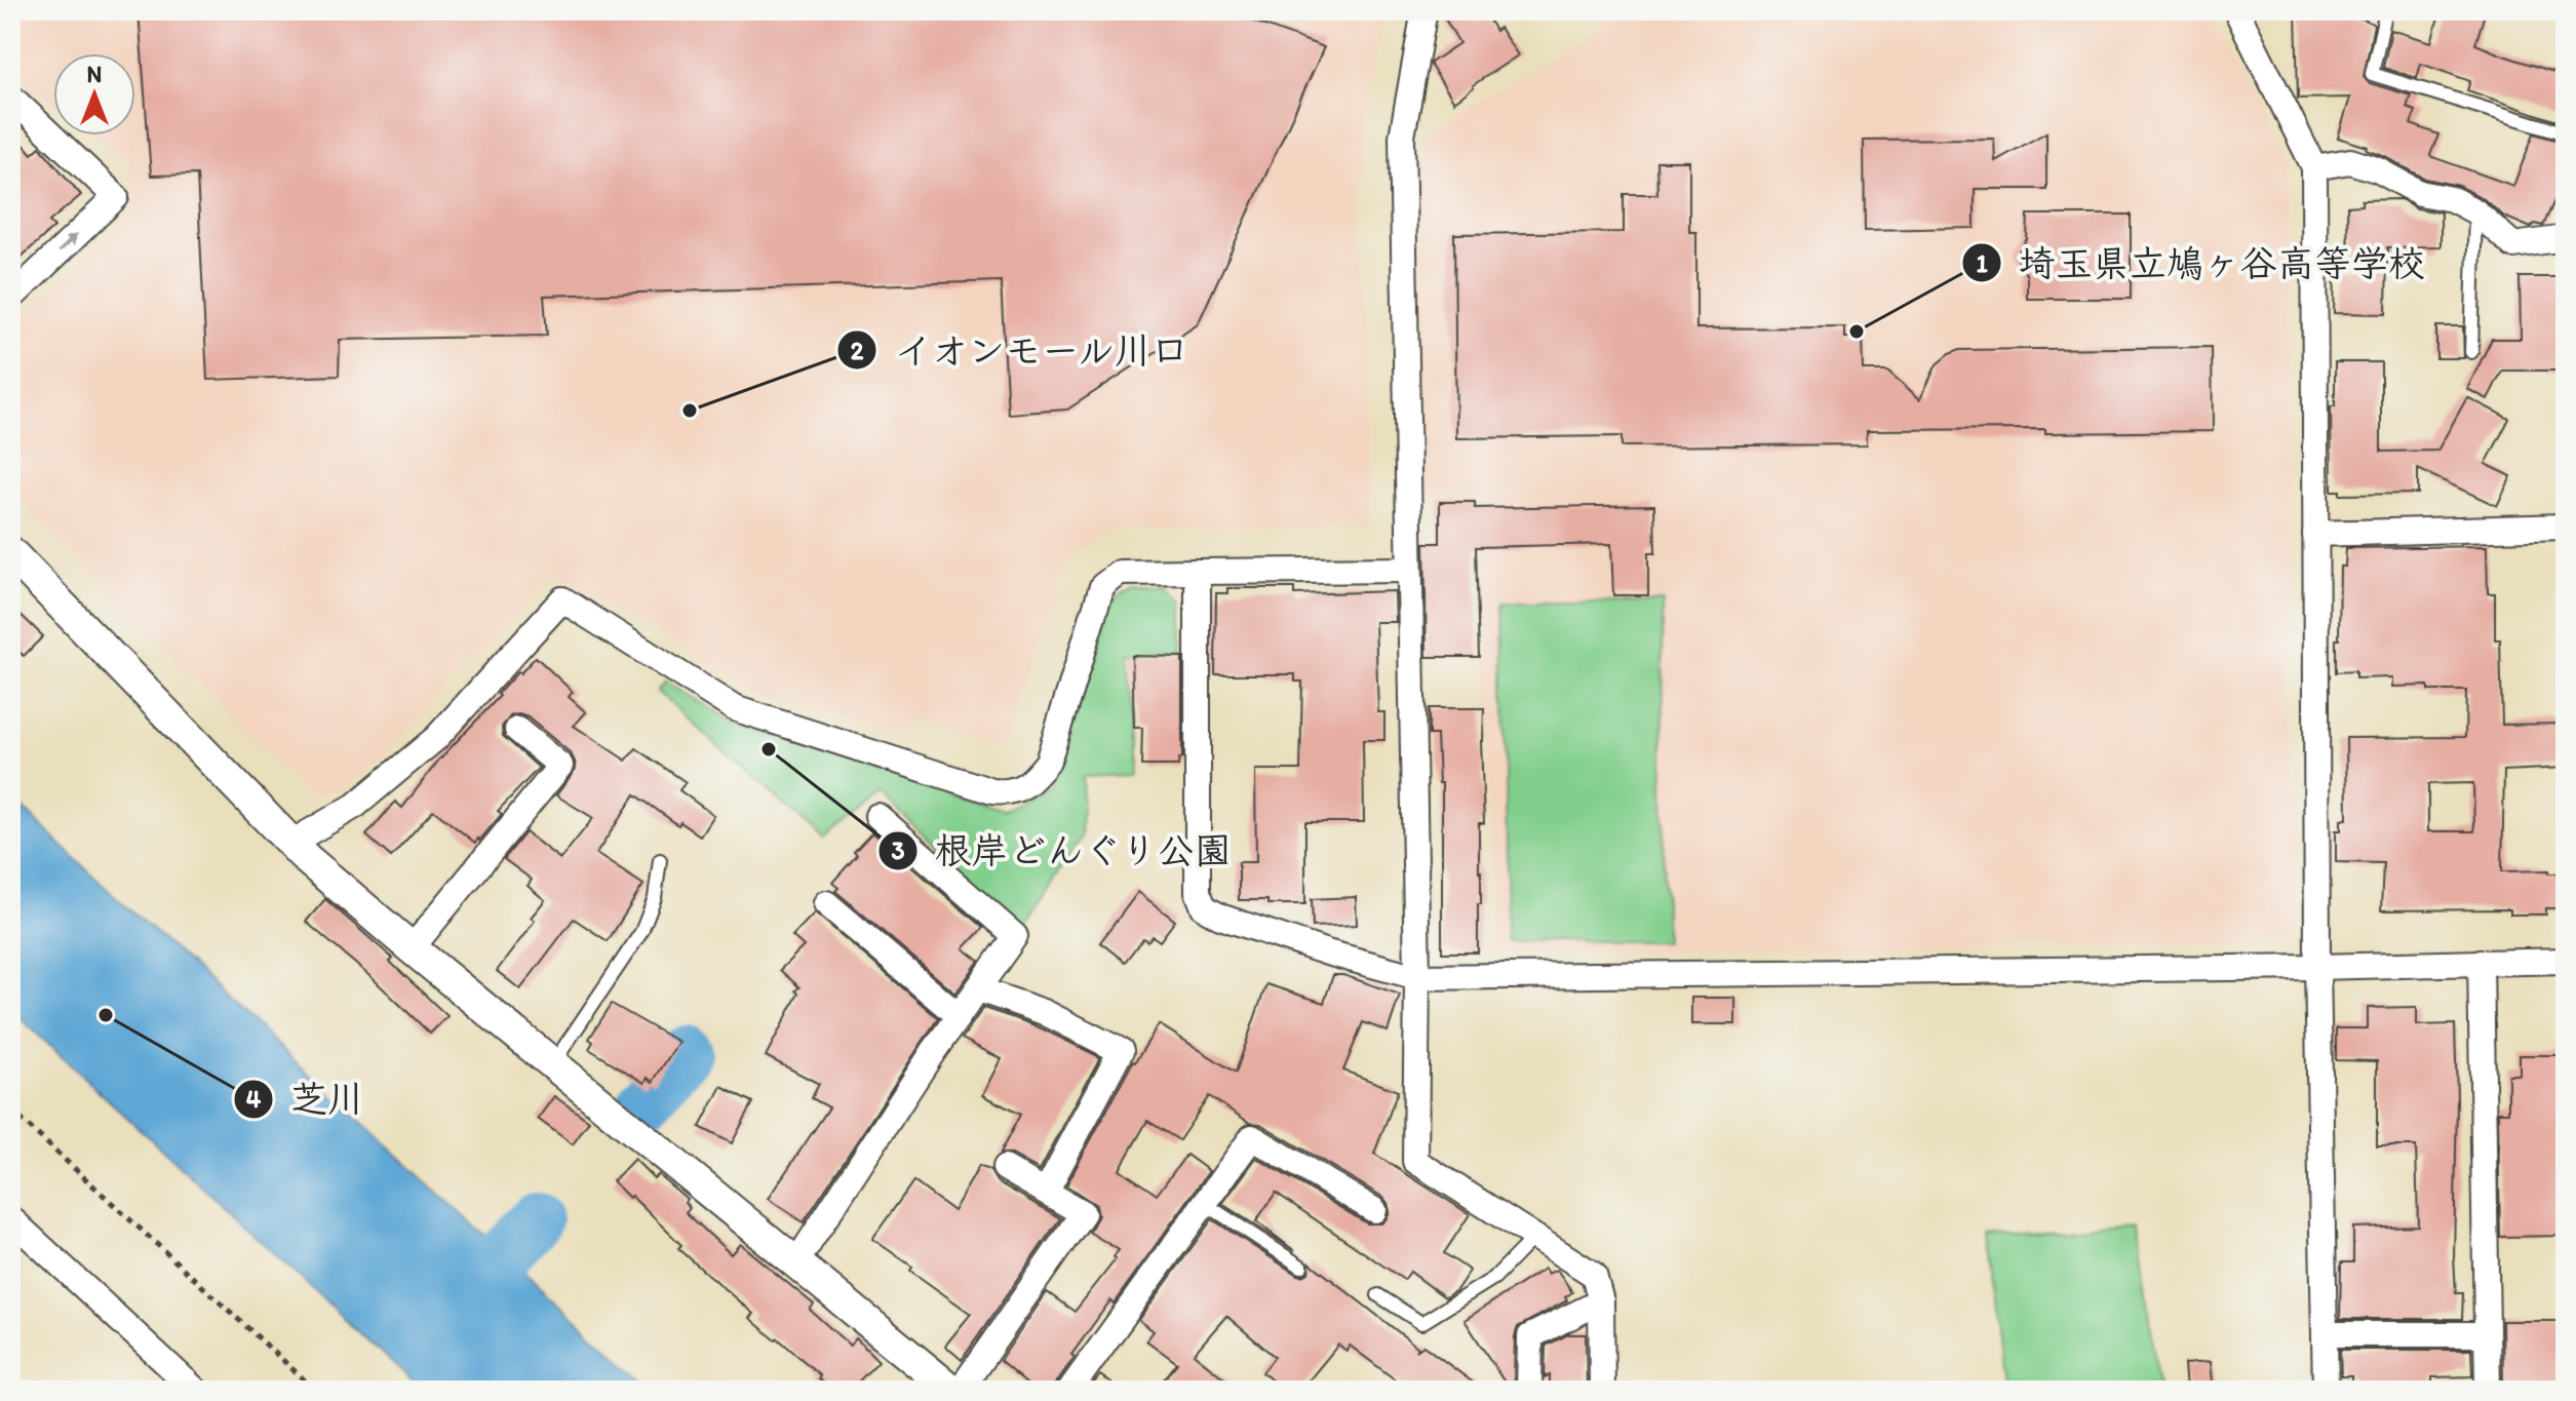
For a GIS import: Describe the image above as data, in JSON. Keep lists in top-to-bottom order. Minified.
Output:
{"places":["埼玉県立鳩ヶ谷高等学校","イオンモール川口","根岸どんぐり公園","芝川"],"north":"top"}
